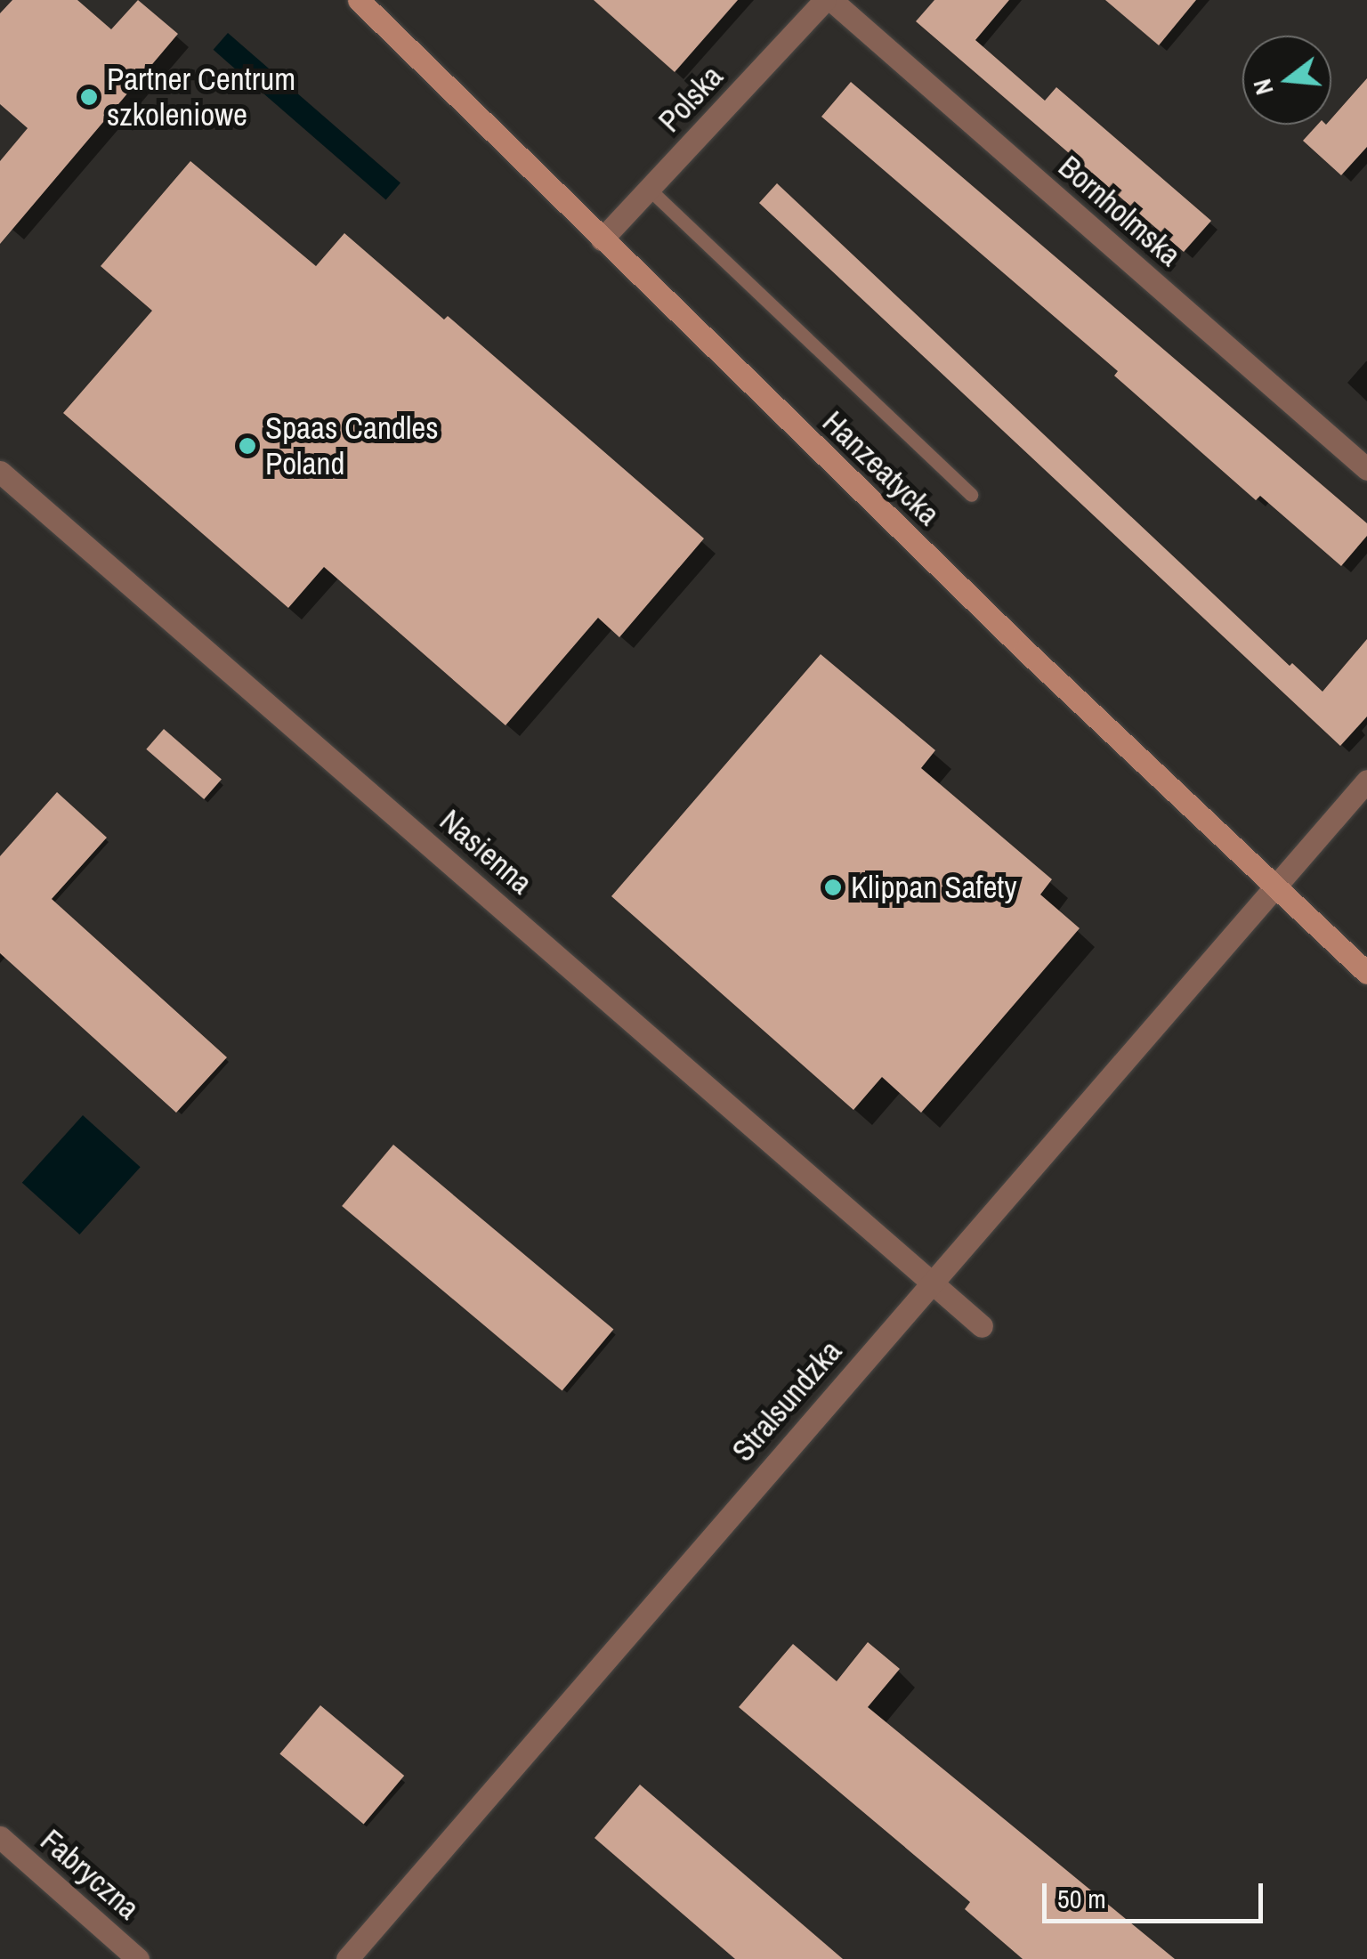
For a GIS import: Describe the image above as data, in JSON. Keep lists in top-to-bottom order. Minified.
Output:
{"streets":{"street":["Polska","Bornholmska","Hanzeatycka","Nasienna","Stralsundzka","Fabryczna"]},"crossings":[["Polska","Bornholmska"],["Polska","Hanzeatycka"],["Hanzeatycka","Stralsundzka"],["Nasienna","Stralsundzka"]],"places":["Partner Centrum szkoleniowe","Spaas Candles Poland","Klippan Safety"],"scale_bar":"50 m","north":"left"}
